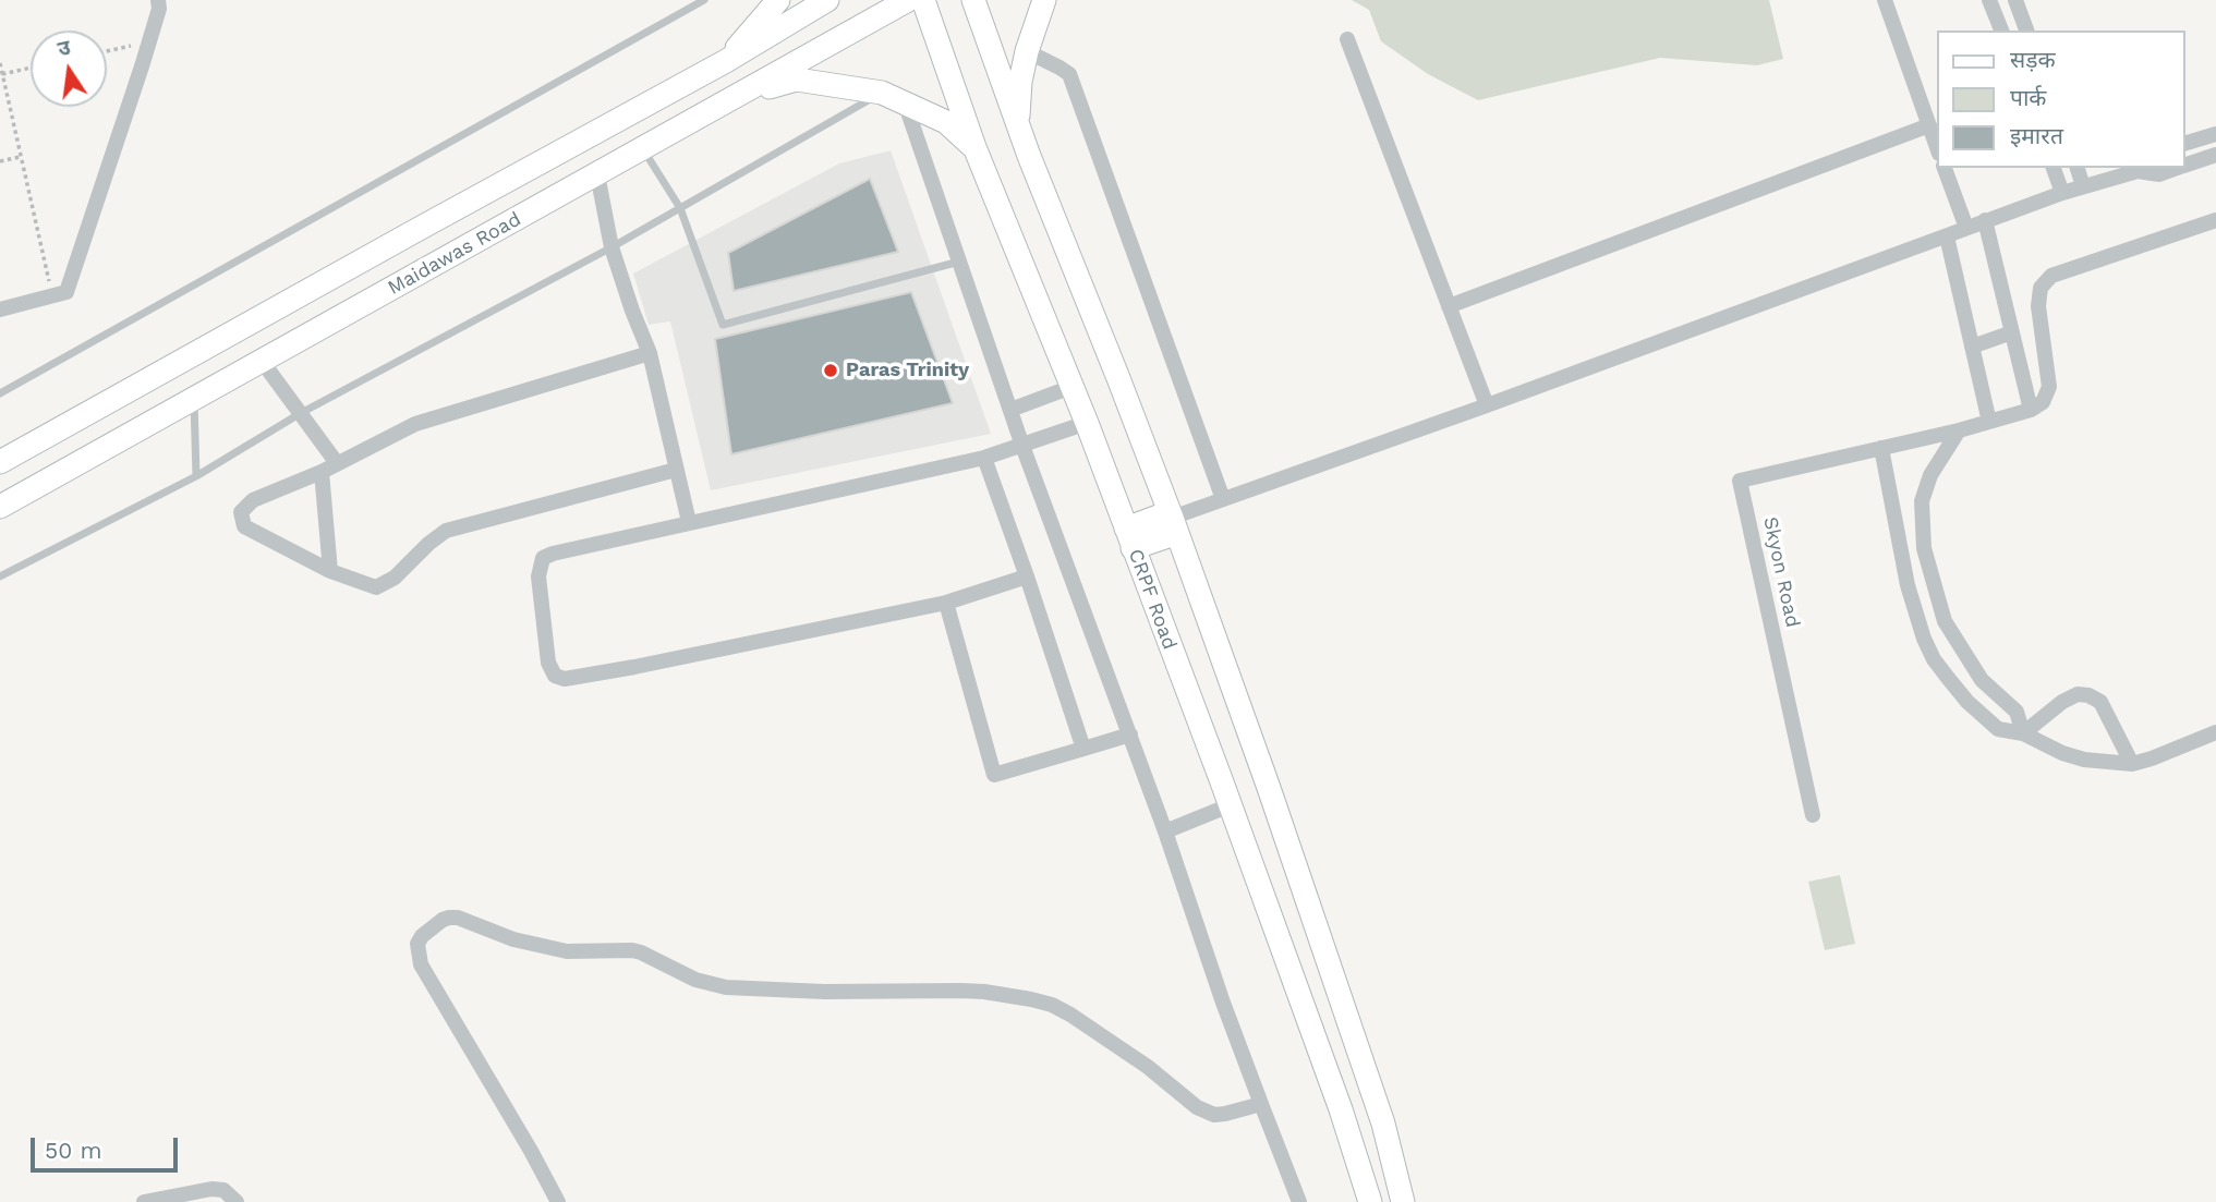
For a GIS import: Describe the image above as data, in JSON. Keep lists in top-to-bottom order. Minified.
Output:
{"streets":{"street":["Maidawas Road","Skyon Road","CRPF Road"]},"places":["Paras Trinity"],"legend":["सड़क","पार्क","इमारत"],"scale_bar":"50 m","north":"top"}
